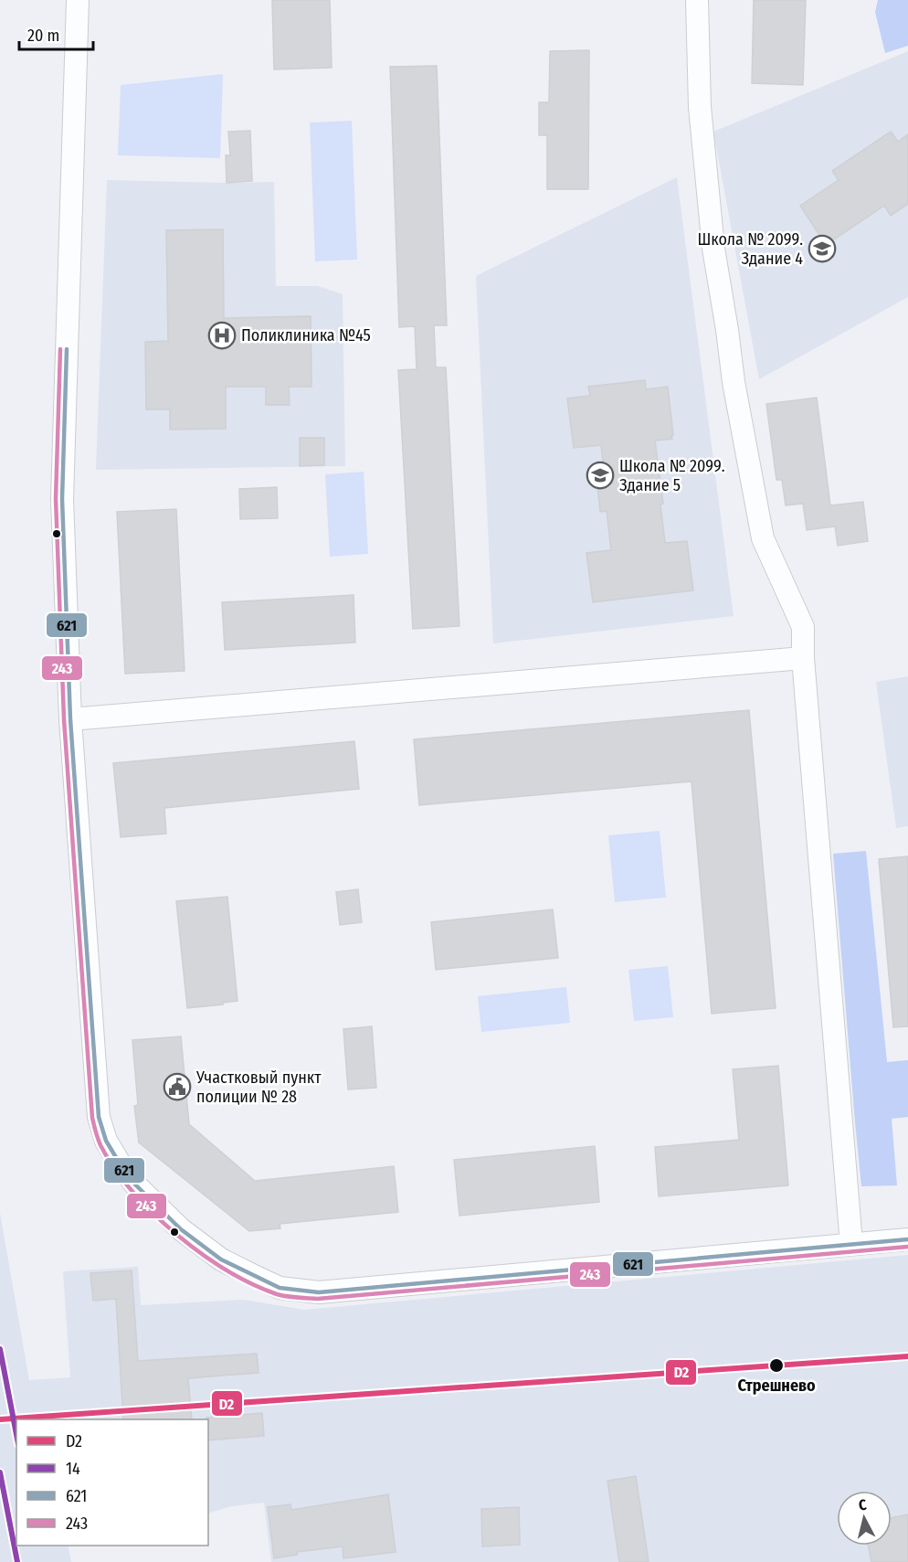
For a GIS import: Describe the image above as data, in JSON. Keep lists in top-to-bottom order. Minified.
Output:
{"places":{"school or university":["Школа № 2099. Здание 4","Школа № 2099. Здание 5"],"hospital":["Поликлиника №45"],"public building":["Участковый пункт полиции № 28"],"other":["Стрешнево"]},"lines":["transit line 621","transit line 243","transit line 14","transit line D2"],"legend":["D2","14","621","243"],"scale_bar":"20 m","north":"top"}
